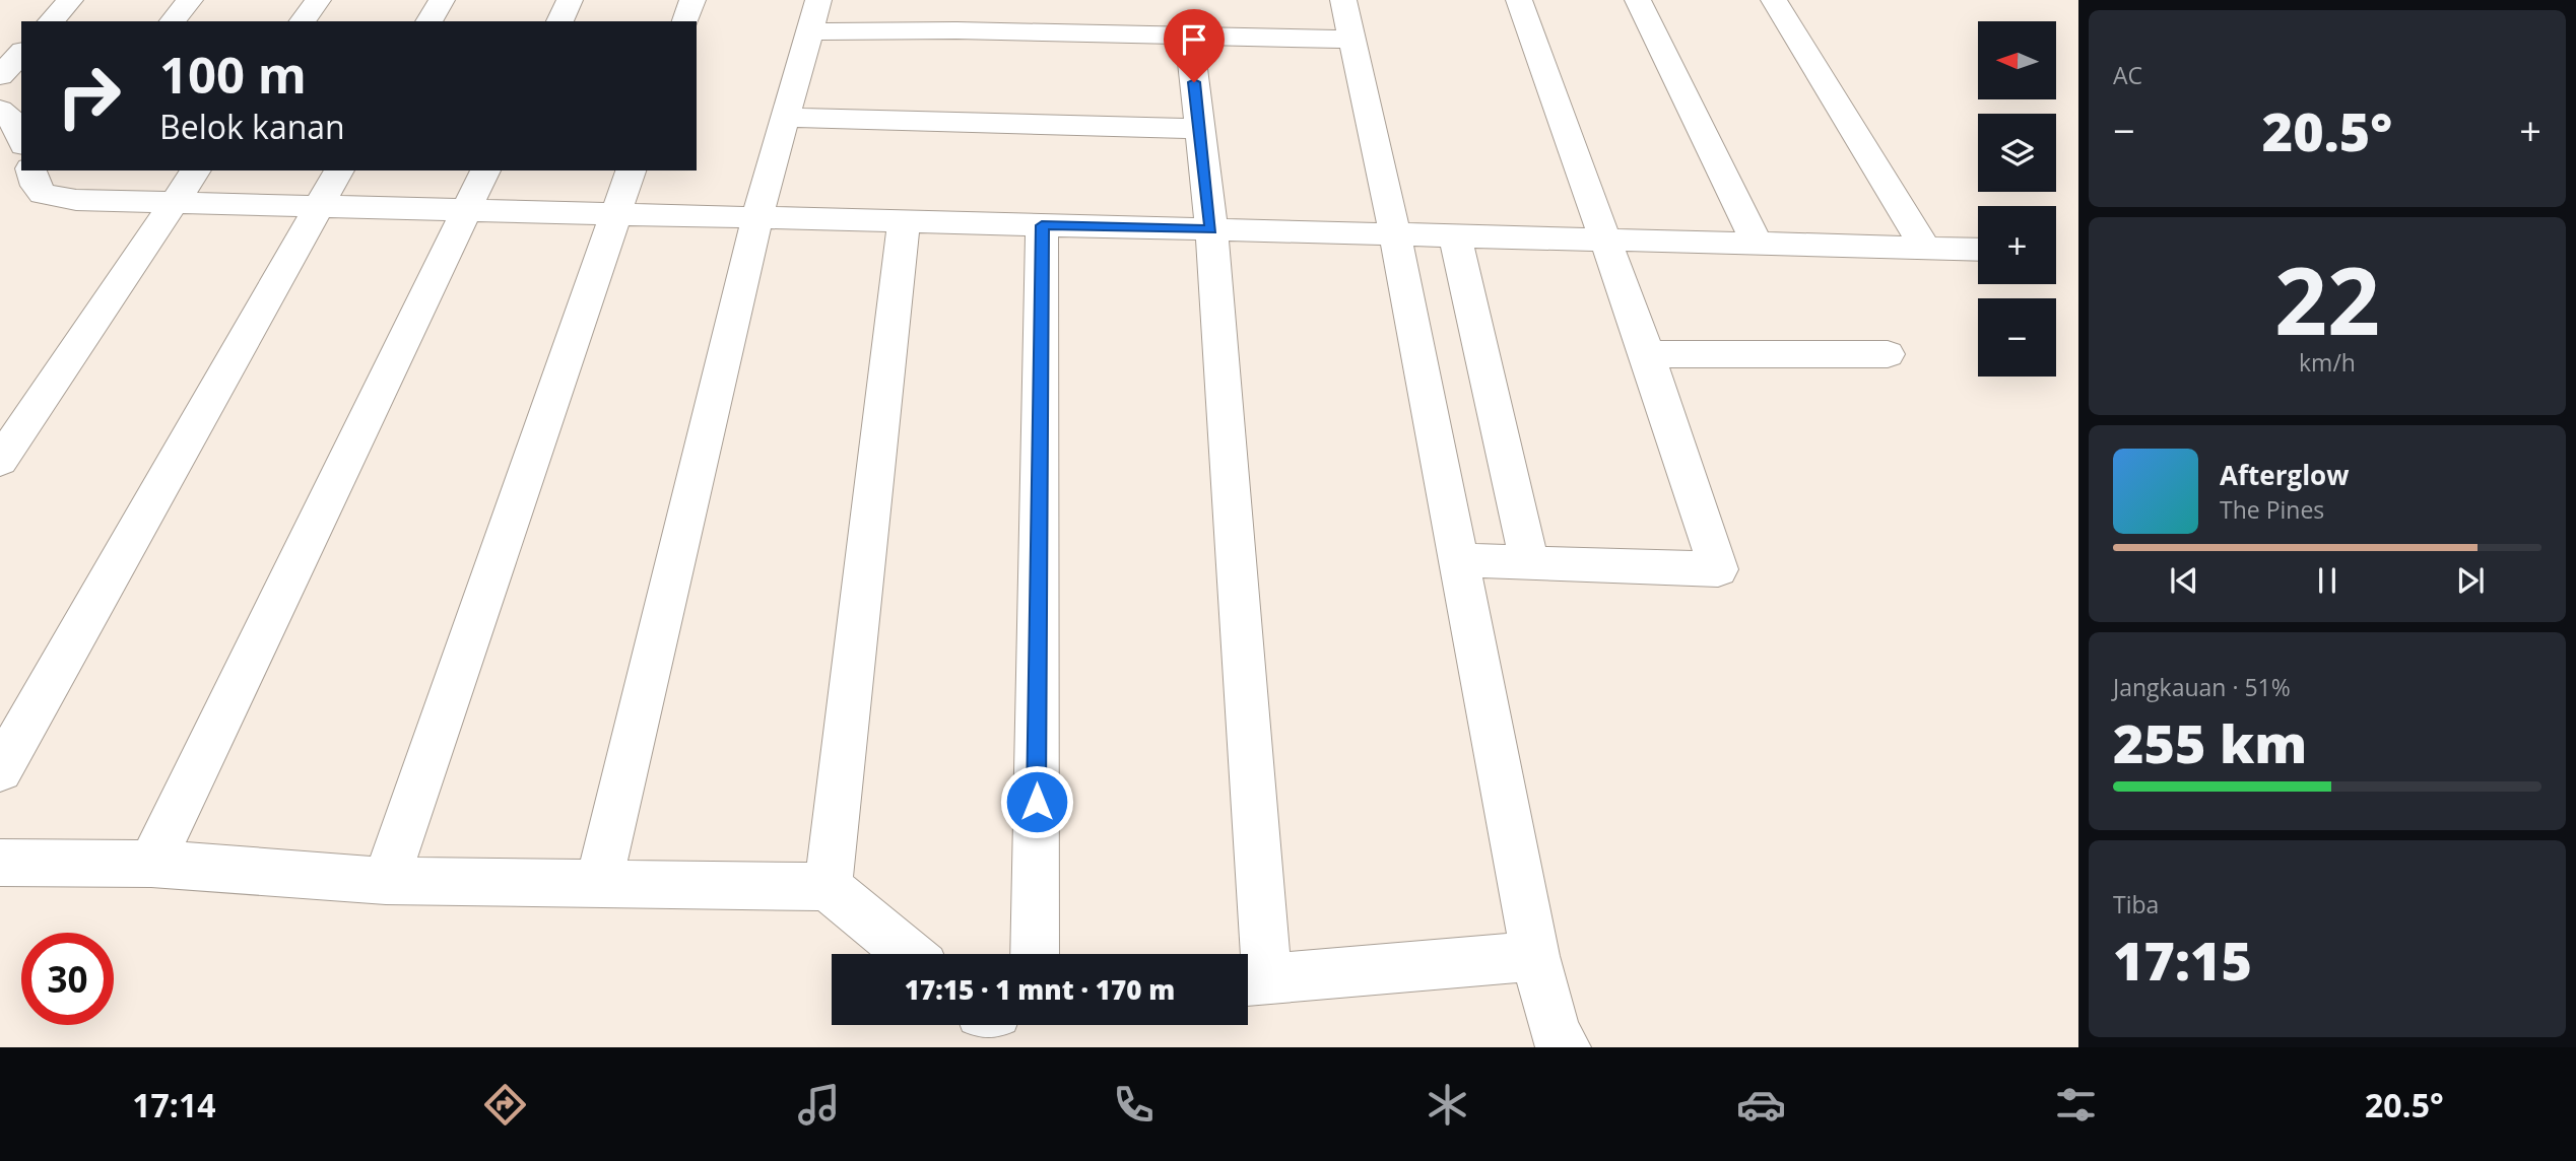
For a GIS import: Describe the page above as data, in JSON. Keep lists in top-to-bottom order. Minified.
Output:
{"north":"left","page":{"tile":["AC",["22","km/h"],["Jangkauan · 51%","255 km"],["Tiba","17:15"]],"map_buttons":["+","−"],"turn":["100 m","Belok kanan"],"heat":["−","20.5°","+"],"song":["Afterglow","The Pines"],"limit":"30","trip":"17:15 · 1 mnt · 170 m","tabs":["17:14","20.5°"]}}
